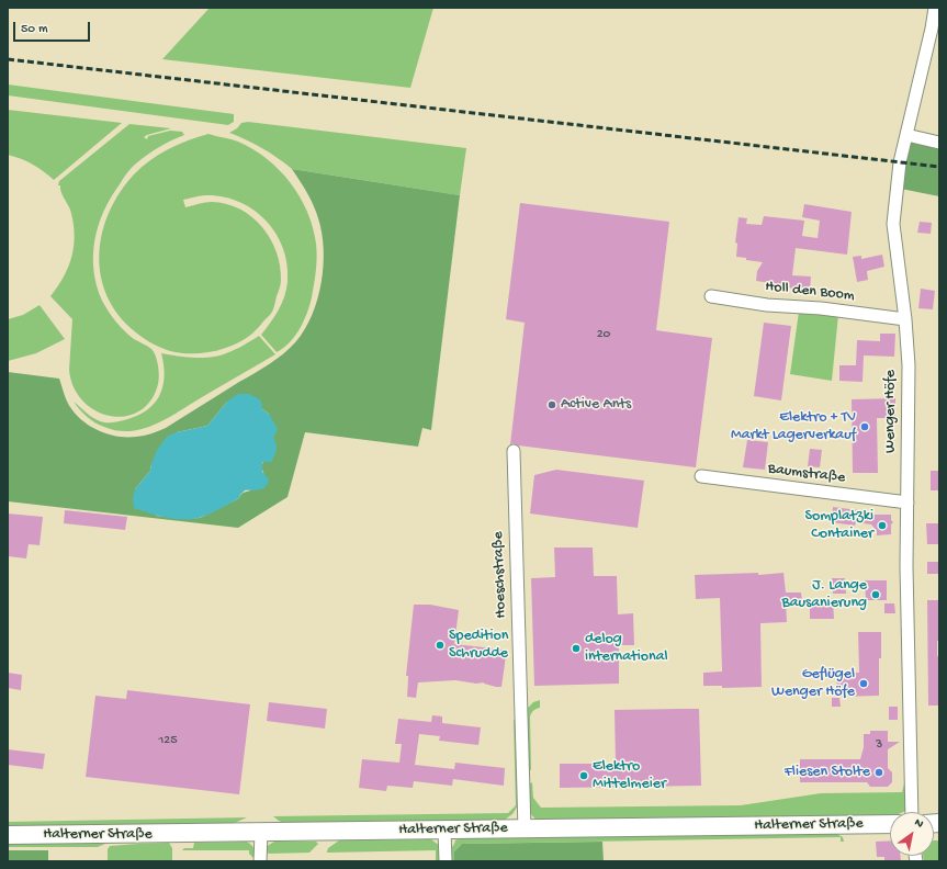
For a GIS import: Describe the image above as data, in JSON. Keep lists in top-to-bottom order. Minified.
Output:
{"streets":{"main road":["Halterner Straße"],"street":["Holl den Boom","Wenger Höfe","Baumstraße","Hoeschstraße"]},"crossings":[["Holl den Boom","Wenger Höfe"],["Wenger Höfe","Baumstraße"],["Hoeschstraße","Halterner Straße"]],"places":["Active Ants","Elektro + TV Markt Lagerverkauf","Somplatzki Container","J. Lange Bausanierung","Spedition Schrudde","delog international","Geflügel Wenger Höfe","Fliesen Stolte","Elektro Mittelmeier"],"house_numbers":["20","125","3"],"scale_bar":"50 m","north":"top right"}
